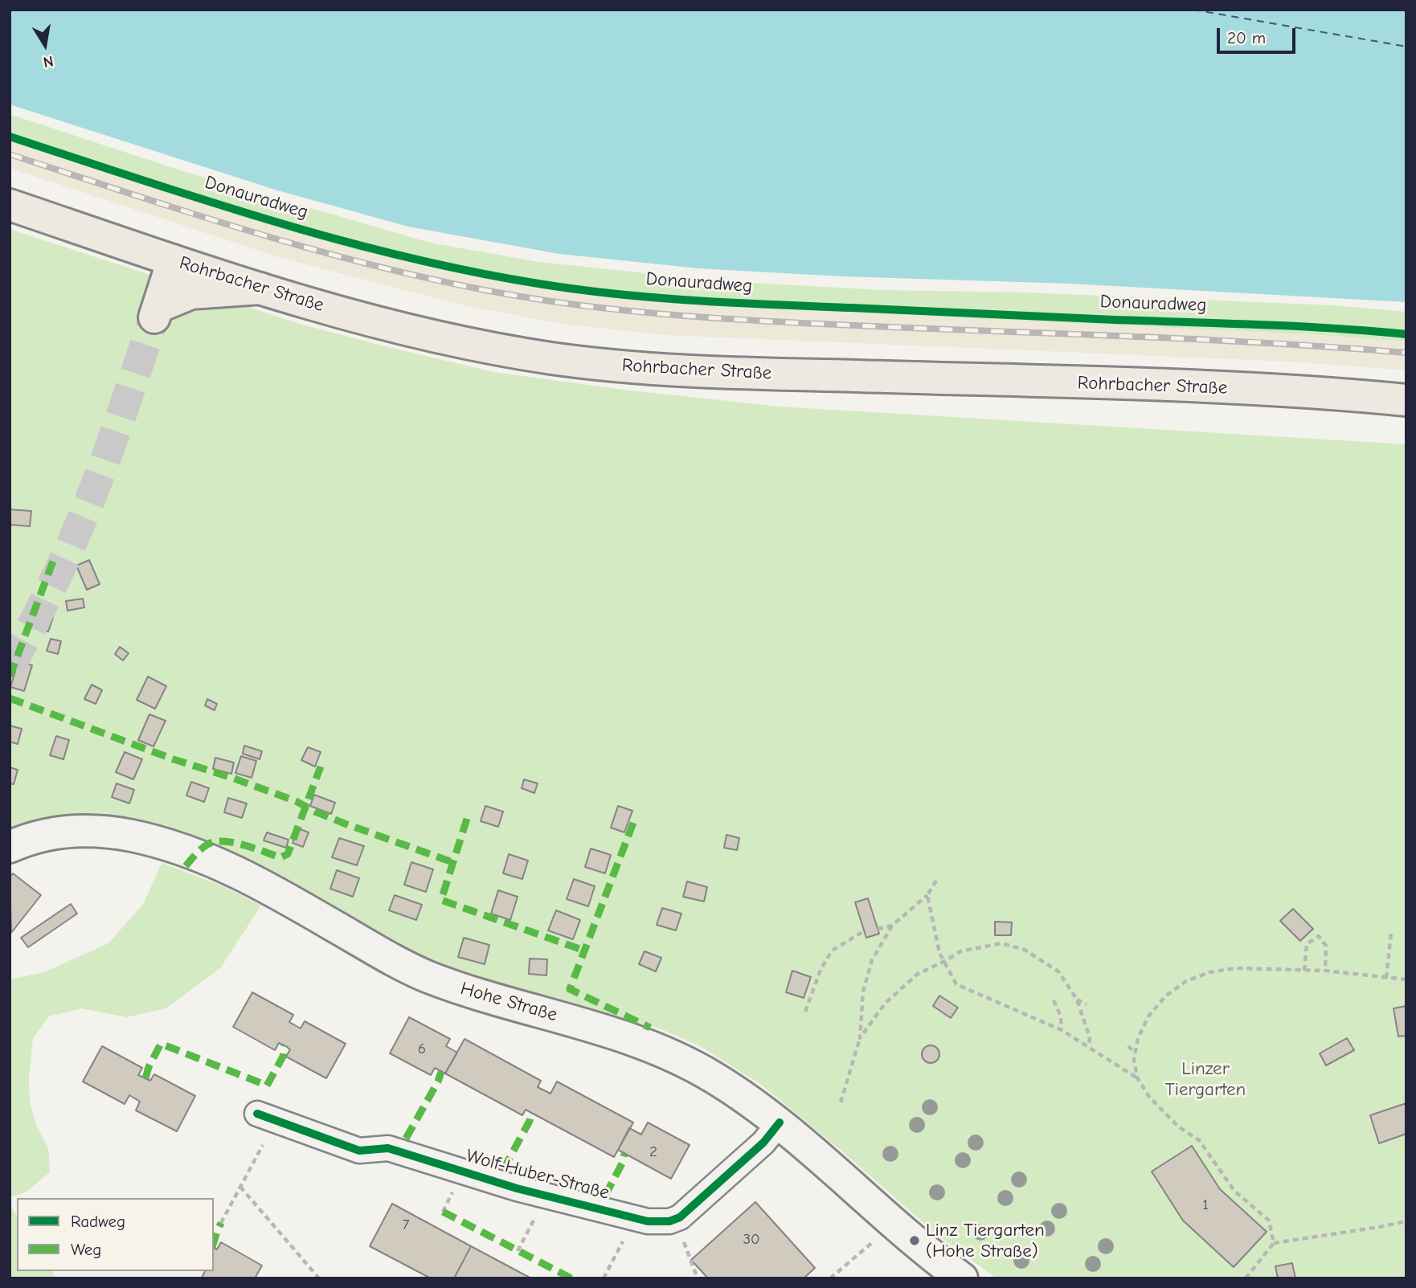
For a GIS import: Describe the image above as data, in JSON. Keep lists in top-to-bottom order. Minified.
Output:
{"streets":{"main road":["Rohrbacher Straße","Hohe Straße"],"street":["Wolf-Huber-Straße"],"cycle path":["Donauradweg"]},"crossings":[["Hohe Straße","Wolf-Huber-Straße"]],"parks":["Linzer Tiergarten"],"places":["Linz Tiergarten (Hohe Straße)"],"house_numbers":["6","2","1","7","30"],"legend":["Radweg","Weg"],"scale_bar":"20 m","north":"bottom"}
